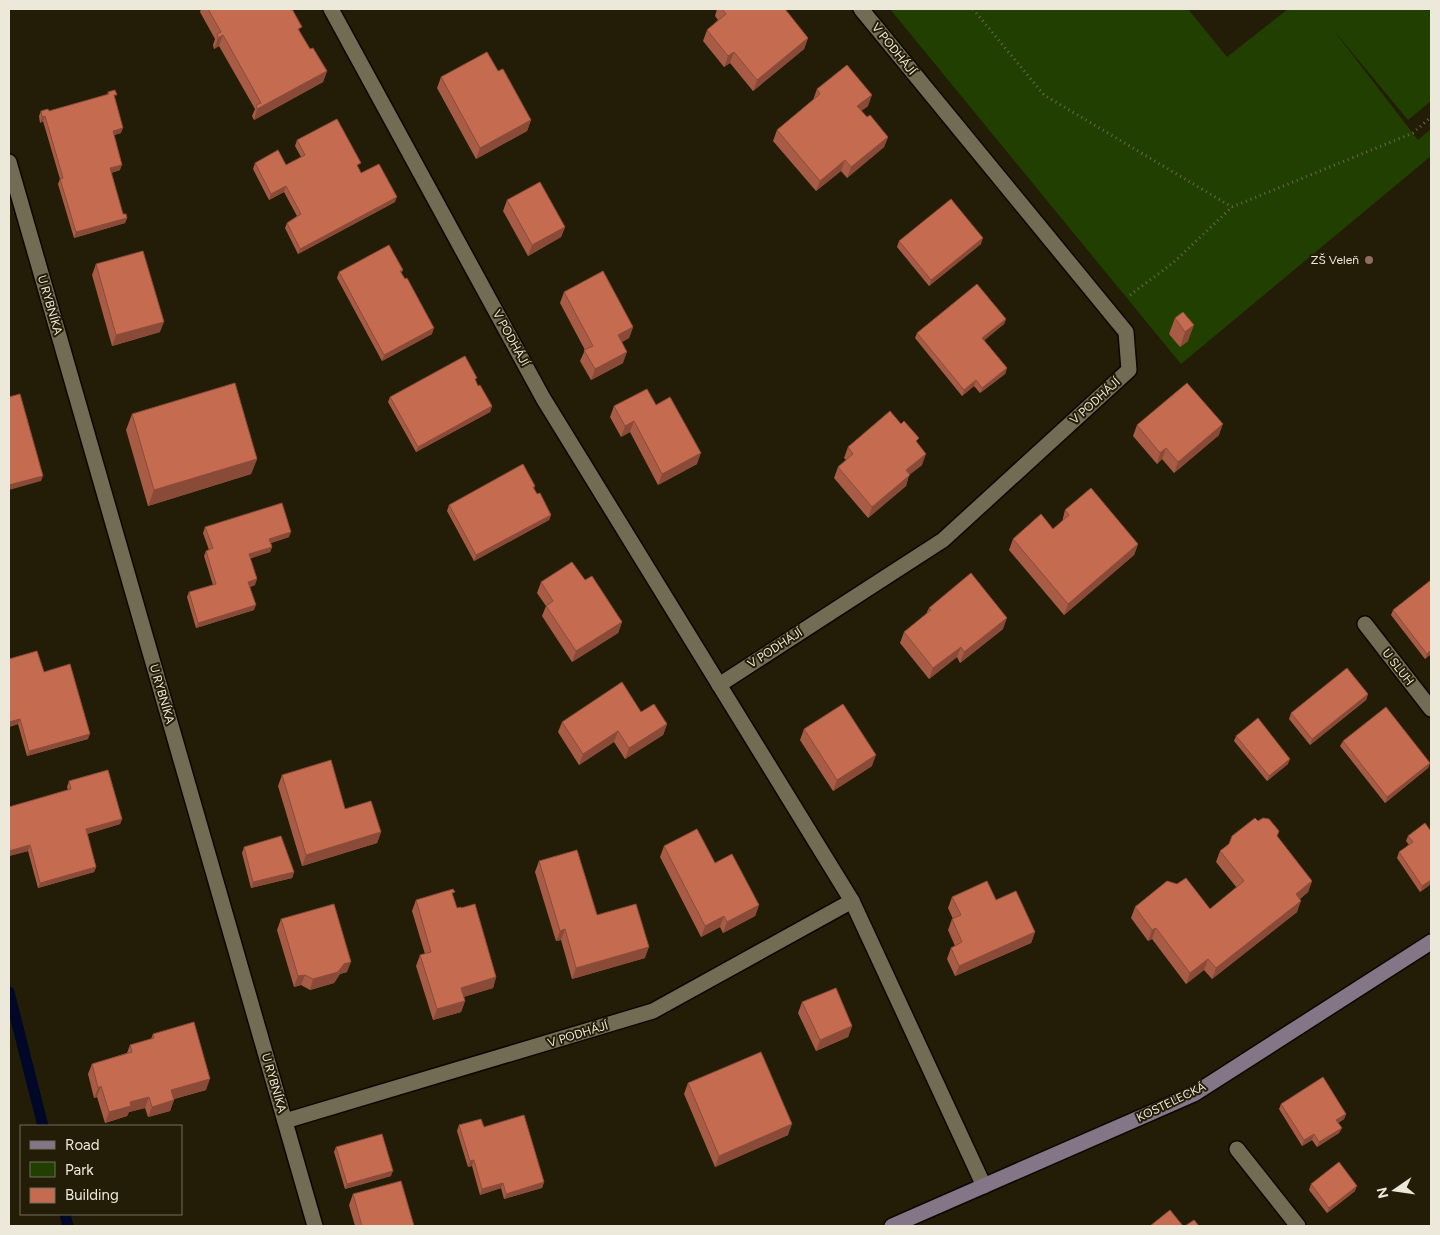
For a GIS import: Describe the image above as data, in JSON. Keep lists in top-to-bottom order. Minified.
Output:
{"streets":{"street":["V PODHÁJÍ","U RYBNÍKA","U SLUH","KOSTELECKÁ"]},"crossings":[["V PODHÁJÍ","U RYBNÍKA"],["V PODHÁJÍ","KOSTELECKÁ"]],"places":["ZŠ Veleň"],"legend":["Road","Park","Building"],"north":"left"}
